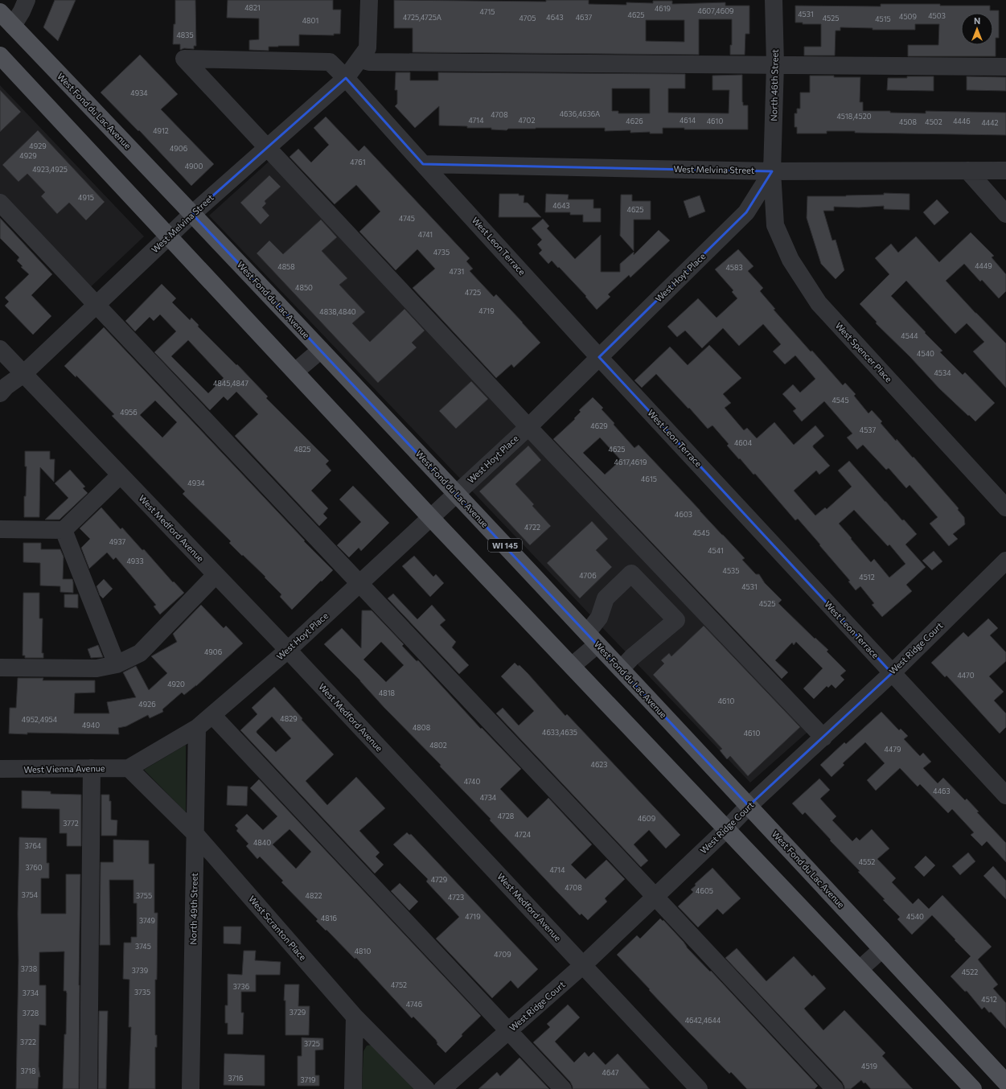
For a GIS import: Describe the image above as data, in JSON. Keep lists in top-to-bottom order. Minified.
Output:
{"streets":{"main road":["West Fond du Lac Avenue","WI 145"],"street":["North 46th Street","West Melvina Street","West Leon Terrace","West Hoyt Place","West Spencer Place","West Medford Avenue","West Ridge Court","West Vienna Avenue","North 49th Street","West Scranton Place"]},"crossings":[["North 46th Street","West Melvina Street"],["North 46th Street","West Hoyt Place"],["North 46th Street","West Spencer Place"],["West Fond du Lac Avenue","West Melvina Street"],["West Fond du Lac Avenue","West Hoyt Place"],["West Fond du Lac Avenue","West Ridge Court"],["West Melvina Street","West Leon Terrace"],["West Melvina Street","West Hoyt Place"],["West Melvina Street","West Spencer Place"],["West Melvina Street","West Medford Avenue"],["West Leon Terrace","West Hoyt Place"],["West Leon Terrace","West Ridge Court"],["West Hoyt Place","West Spencer Place"],["West Hoyt Place","West Medford Avenue"],["West Hoyt Place","West Vienna Avenue"],["West Hoyt Place","North 49th Street"],["West Hoyt Place","West Scranton Place"],["West Medford Avenue","West Ridge Court"],["West Vienna Avenue","West Scranton Place"],["North 49th Street","West Scranton Place"]],"house_numbers":["4821","4619","4607,4609","4715","4531","4625","4503","4509","4725,4725A","4643","4637","4705","4525","4515","4801","4835","4934","4636,4636A","4708","4518,4520","4714","4702","4614","4626","4610","4446","4508","4502","4442","4912","4929","4906","4929","4761","4900","4923,4925","4915","4643","4625","4745","4741","4735","4449","4858","4583","4731","4850","4725","4719","4838,4840","4544","4540","4534","4845,4847","4545","4956","4629","4537","4604","4825","4625","4617,4619","4615","4934","4603","4722","4545","4937","4541","4933","4535","4706","4512","4531","4525","4906","4470","4920","4818","4610","4926","4829","4952,4954","4940","4808","4633,4635","4610","4802","4479","4623","4740","4463","4734","4728","4609","3772","4724","4840","3764","4552","3760","4714","4729","4708","4605","3754","3755","4822","4723","4719","4540","4816","3749","3745","4810","4709","3738","3739","4522","4752","3736","3735","3734","4512","4746","3729","3728","4642,4644","3722","3725","4519","3718","4647","3716","3719"],"north":"top"}
